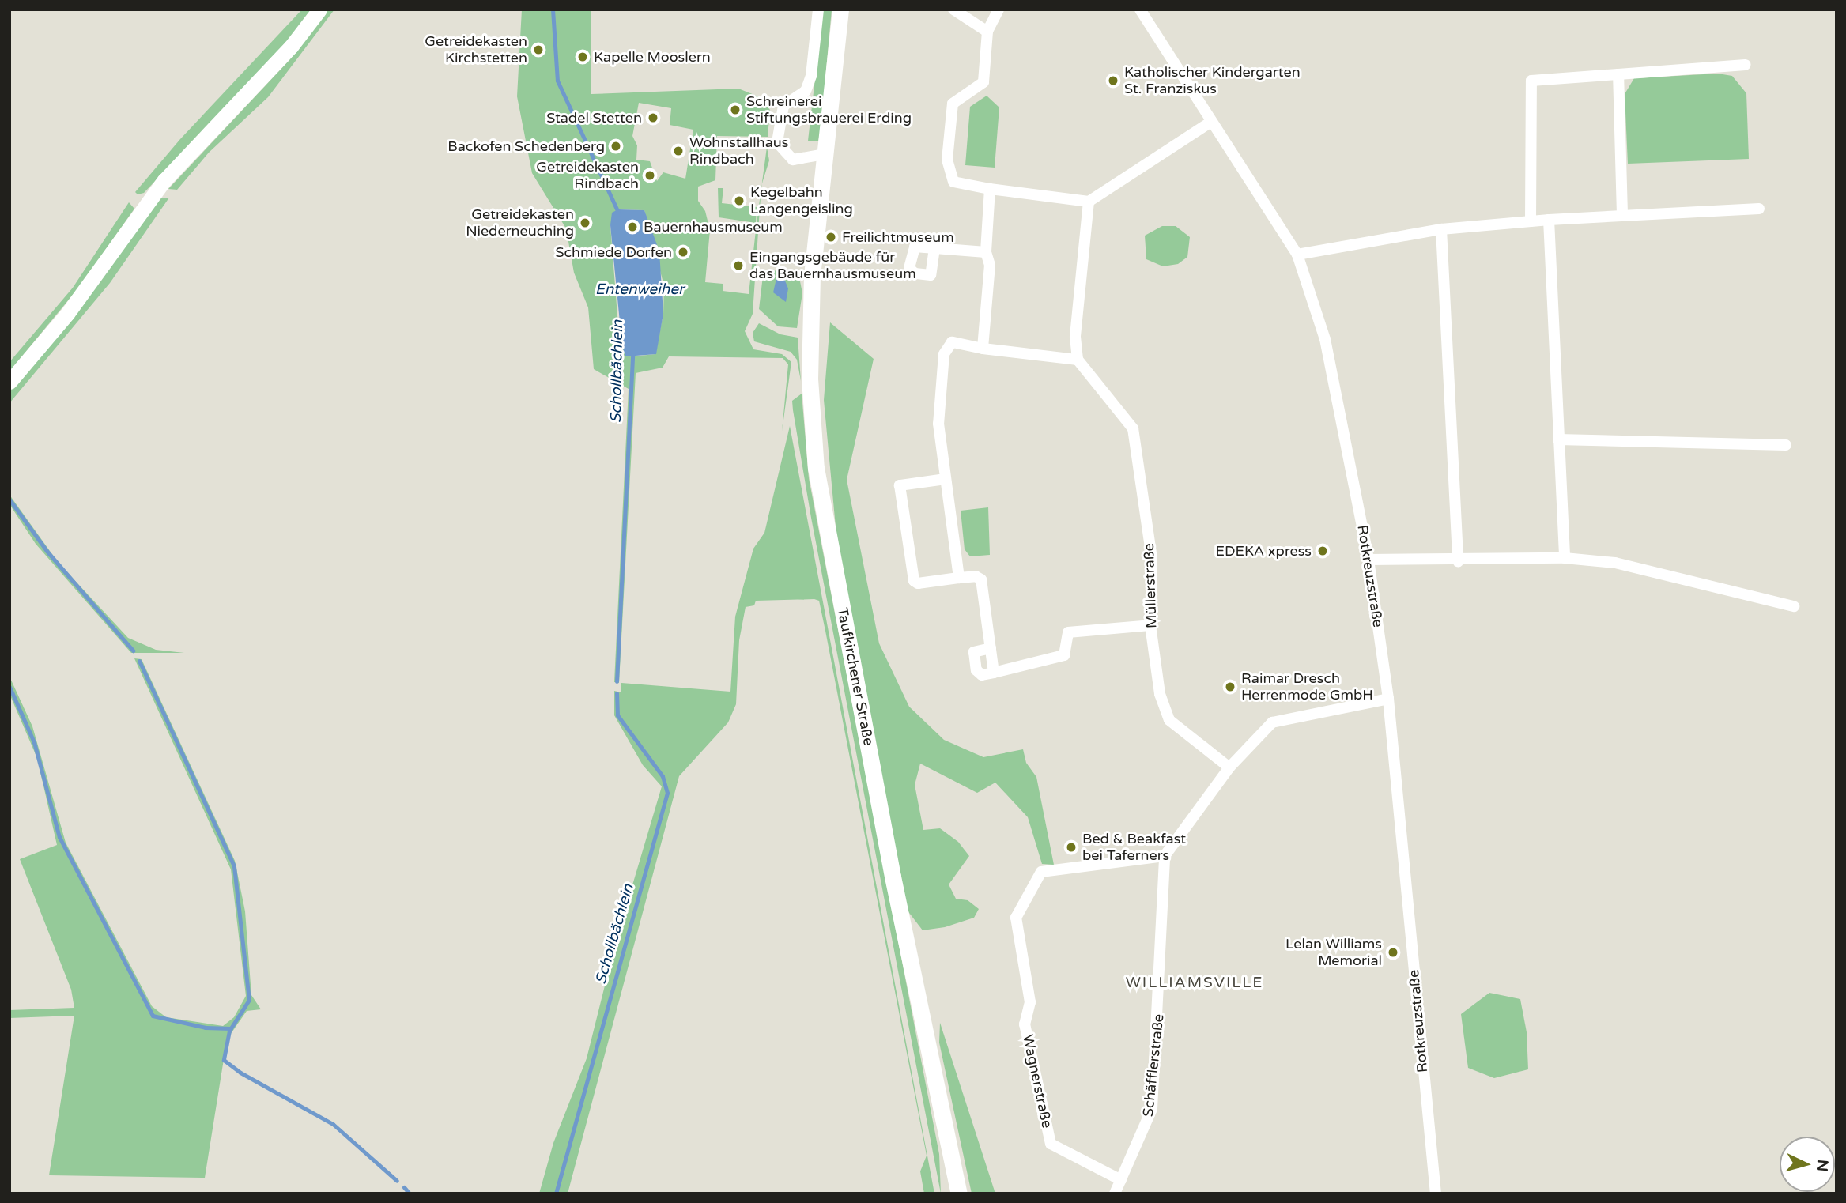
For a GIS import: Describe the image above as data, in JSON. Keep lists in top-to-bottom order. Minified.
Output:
{"streets":{"main road":["Taufkirchener Straße"],"street":["Rotkreuzstraße","Müllerstraße","Schäfflerstraße","Wagnerstraße"]},"crossings":[["Schäfflerstraße","Wagnerstraße"]],"districts":["WILLIAMSVILLE"],"water":["Entenweiher","Schollbächlein"],"places":["Getreidekasten Kirchstetten","Kapelle Mooslern","Katholischer Kindergarten St. Franziskus","Schreinerei Stiftungsbrauerei Erding","Stadel Stetten","Backofen Schedenberg","Wohnstallhaus Rindbach","Getreidekasten Rindbach","Kegelbahn Langengeisling","Getreidekasten Niederneuching","Bauernhausmuseum","Freilichtmuseum","Schmiede Dorfen","Eingangsgebäude für das Bauernhausmuseum","EDEKA xpress","Raimar Dresch Herrenmode GmbH","Bed & Beakfast bei Taferners","Lelan Williams Memorial"],"north":"right"}
